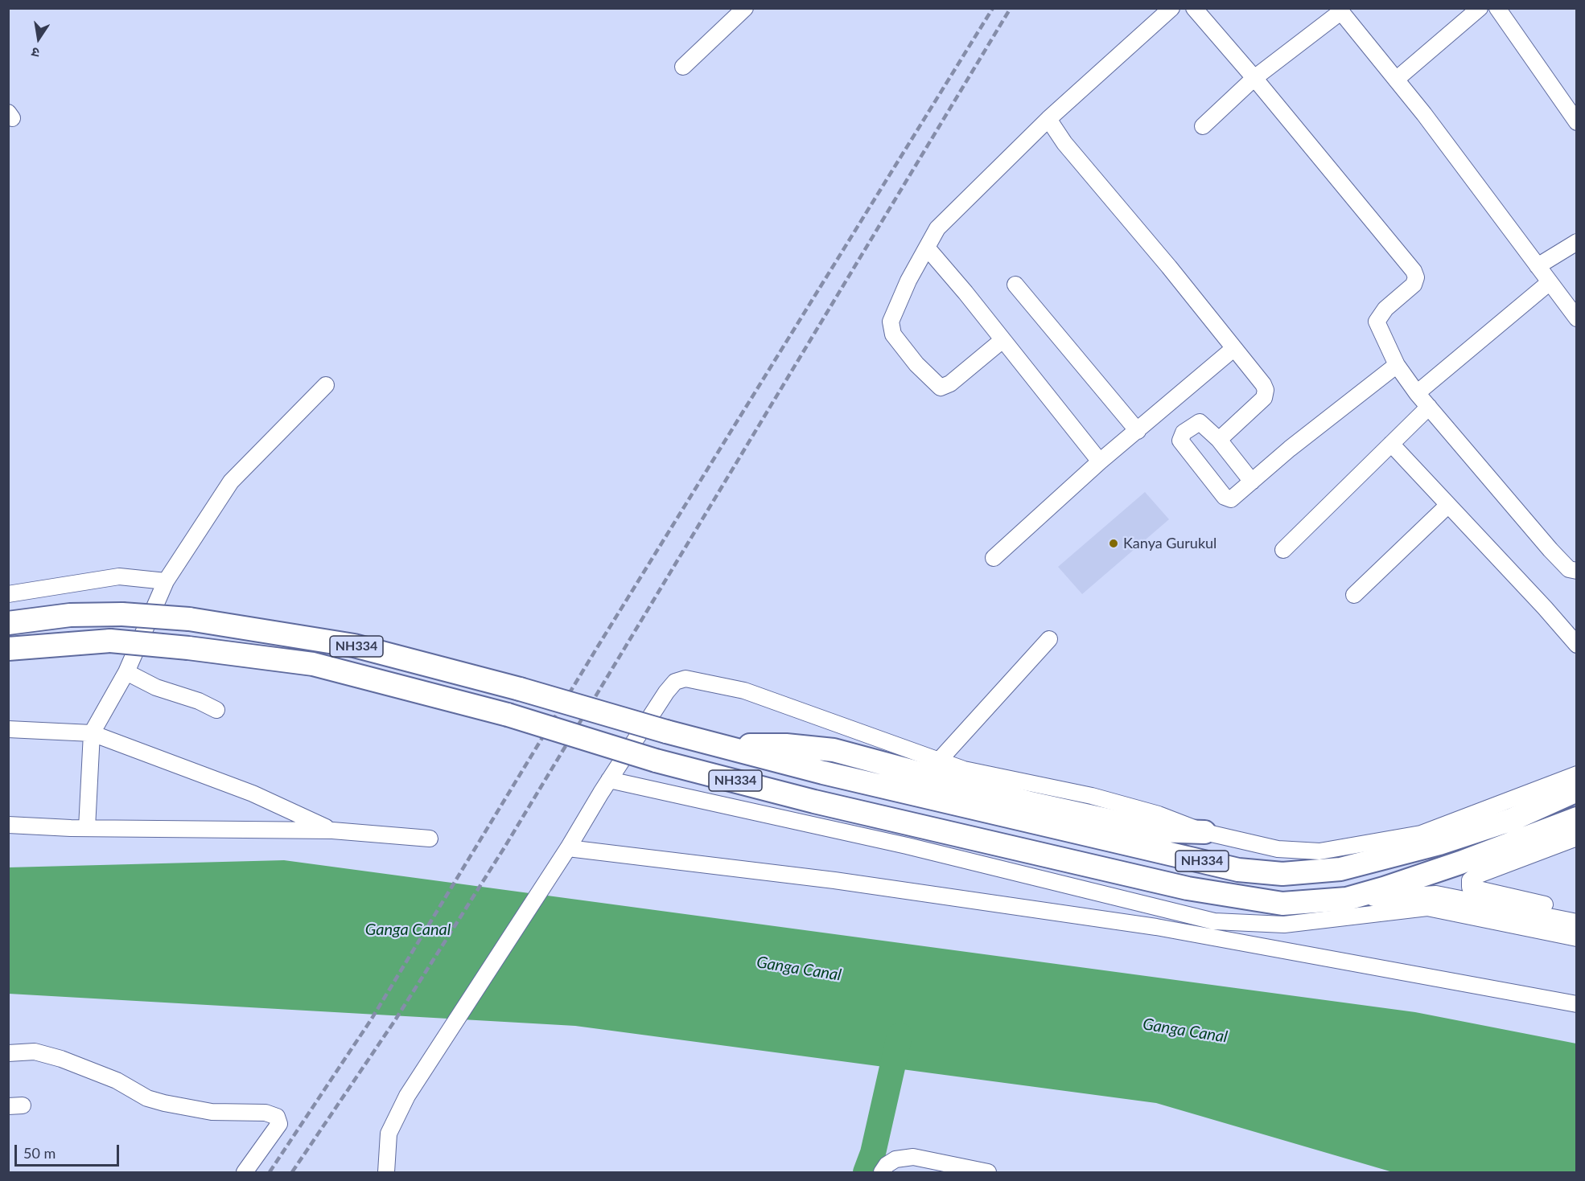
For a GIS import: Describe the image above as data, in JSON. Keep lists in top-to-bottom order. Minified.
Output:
{"streets":{"highway":["NH334"]},"water":["Ganga Canal"],"places":["Kanya Gurukul"],"scale_bar":"50 m","north":"bottom"}
